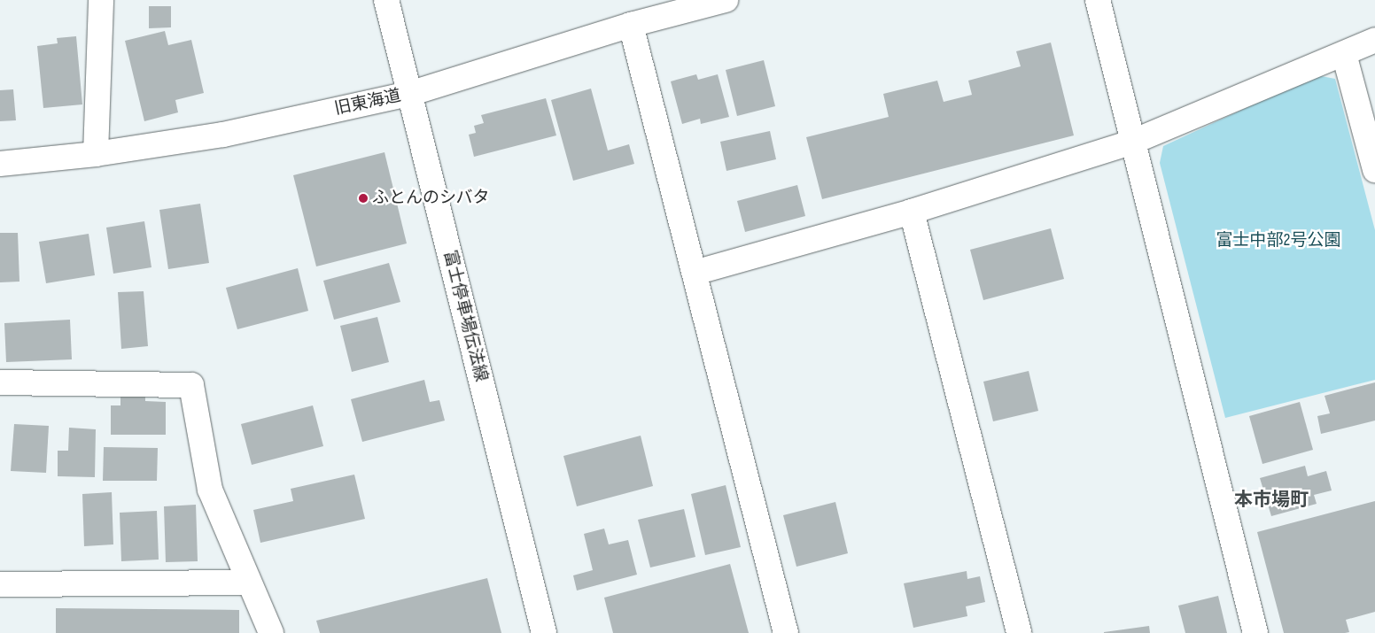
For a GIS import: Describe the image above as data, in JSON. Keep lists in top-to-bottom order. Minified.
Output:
{"streets":{"street":["旧東海道","富士停車場伝法線"]},"crossings":[["旧東海道","富士停車場伝法線"]],"districts":["本市場町"],"parks":["富士中部2号公園"],"places":["ふとんのシバタ"]}
